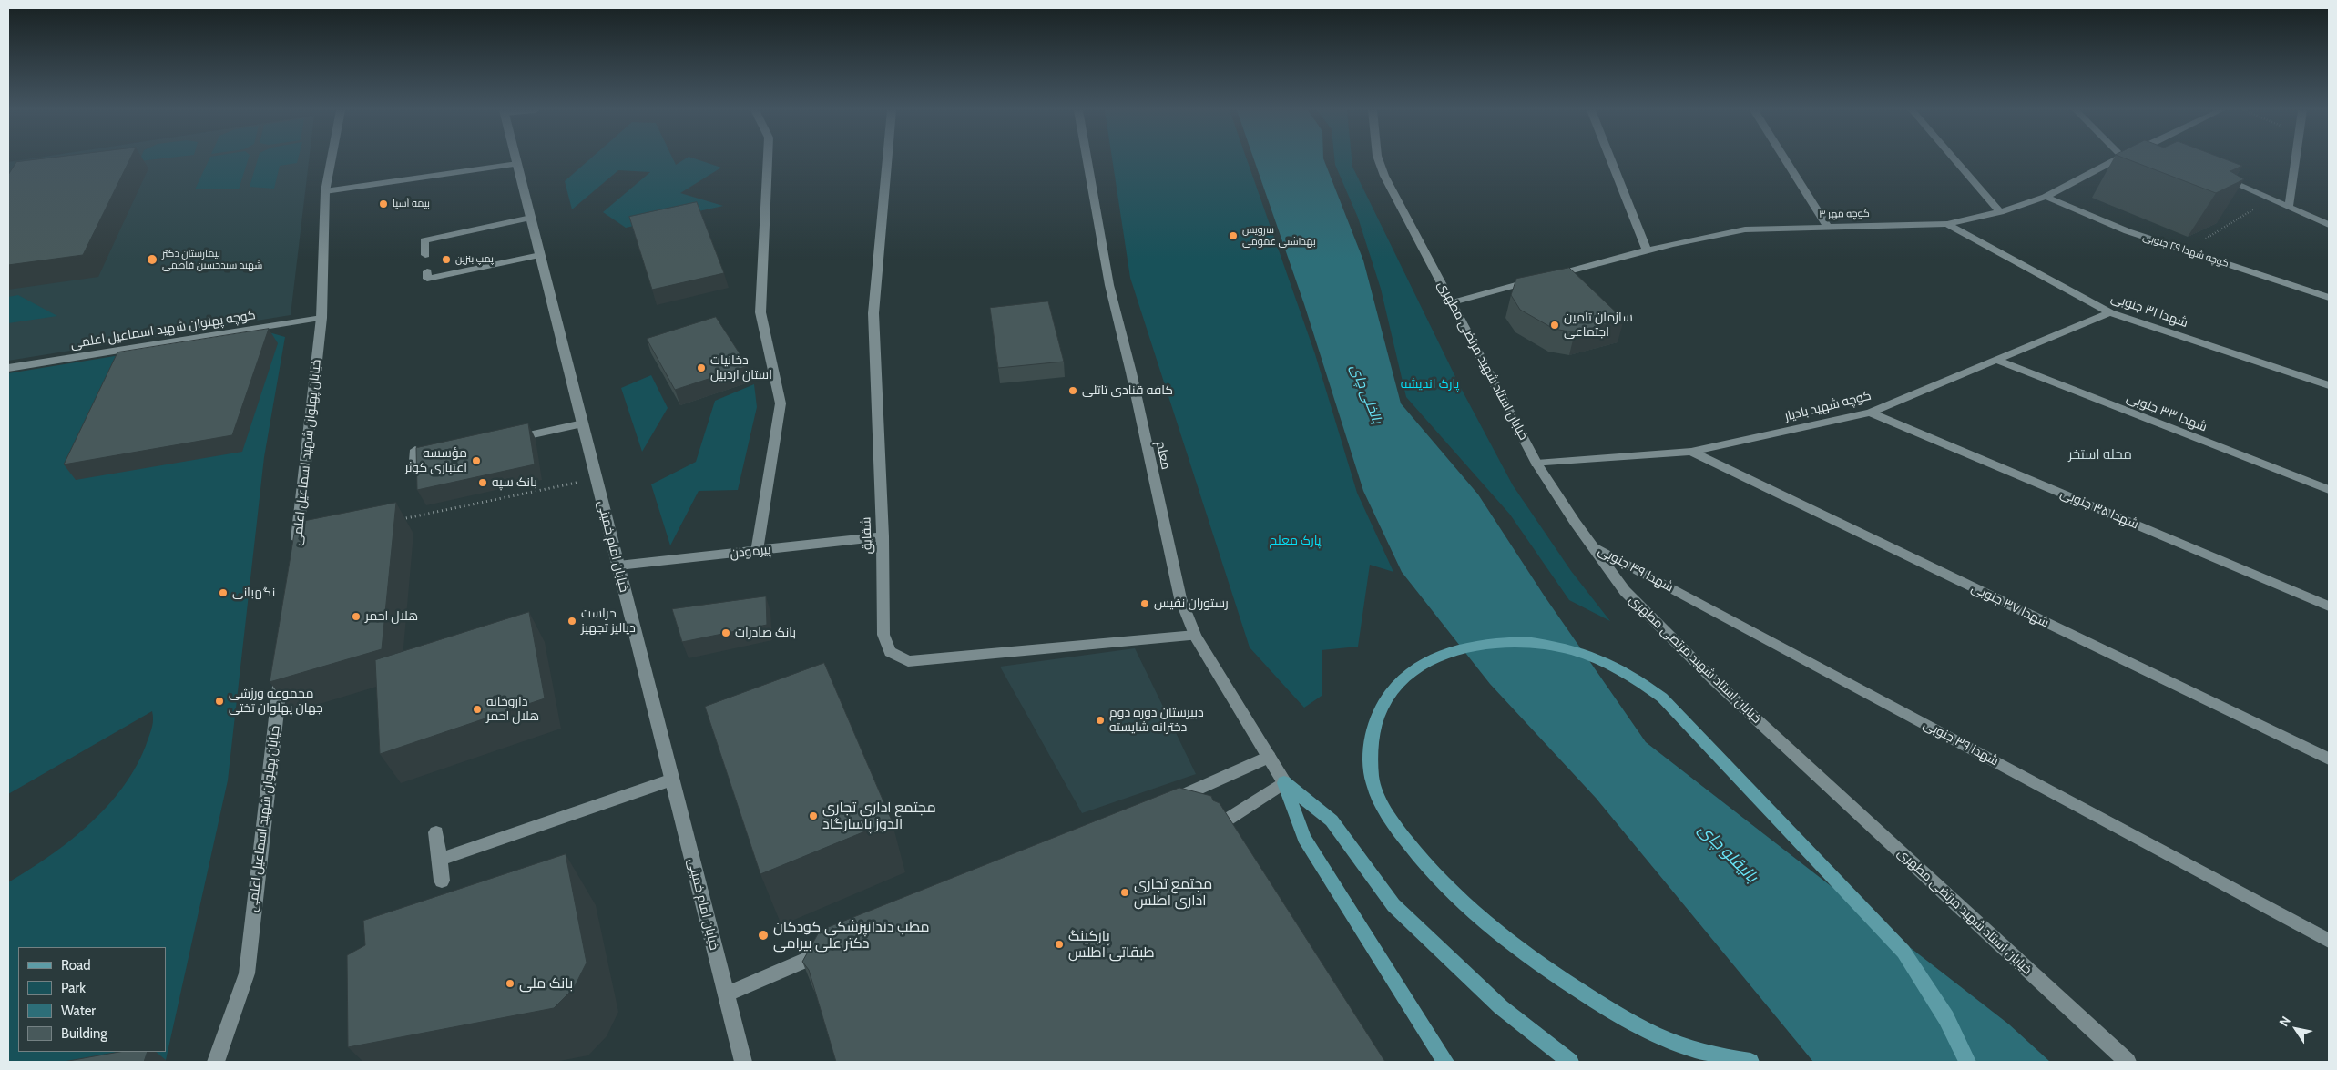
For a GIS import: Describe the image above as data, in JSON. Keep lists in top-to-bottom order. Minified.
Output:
{"streets":{"street":["کوچه مهر ۳","کوچه شهدا ۲۹ جنوبی","شهدا ۳۱ جنوبی","کوچه پهلوان شهید اسماعیل اعلمی","خیابان استاد شهید مرتضی مطهری","کوچه شهید بادیار","شهدا ۳۳ جنوبی","خیابان پهلوان شهید اسماعیل اعلمی","معلم","شهدا ۳۵ جنوبی","شقایق","خیابان امام خمینی","پیرموذن","شهدا ۳۹ جنوبی","شهدا ۳۷ جنوبی"]},"crossings":[["کوچه مهر ۳","کوچه شهدا ۲۹ جنوبی"],["کوچه مهر ۳","شهدا ۳۱ جنوبی"],["کوچه مهر ۳","خیابان استاد شهید مرتضی مطهری"],["شهدا ۳۱ جنوبی","کوچه شهید بادیار"],["کوچه پهلوان شهید اسماعیل اعلمی","خیابان پهلوان شهید اسماعیل اعلمی"],["خیابان استاد شهید مرتضی مطهری","کوچه شهید بادیار"],["خیابان استاد شهید مرتضی مطهری","شهدا ۳۹ جنوبی"],["کوچه شهید بادیار","شهدا ۳۳ جنوبی"],["کوچه شهید بادیار","شهدا ۳۵ جنوبی"],["کوچه شهید بادیار","شهدا ۳۷ جنوبی"],["معلم","شقایق"],["شقایق","پیرموذن"],["خیابان امام خمینی","پیرموذن"]],"districts":["محله استخر"],"water":["بالخلی چای","بالیقلو چای"],"parks":["پارک اندیشه","پارک معلم"],"places":["بیمه آسیا","سرویس بهداشتی عمومی","بیمارستان دکتر شهید سیدحسین فاطمی","پمپ بنزین","سازمان تامین اجتماعی","دخانیات استان اردبیل","کافه قنادی تاتلی","مؤسسه اعتباری کوثر","بانک سپه","نگهبانی","رستوران نفیس","هلال احمر","حراست دیالیز تجهیز","بانک صادرات","مجموعه ورزشی جهان پهلوان تختی","داروخانه هلال احمر","دبیرستان دوره دوم دخترانه شایسته","مجتمع اداری تجاری الدوز پاسارگاد","مجتمع تجاری اداری اطلس","مطب دندانپزشکی کودکان دکتر علی بیرامی","پارکینگ طبقاتی اطلس","بانک ملی"],"legend":["Road","Park","Water","Building"],"north":"top left"}
